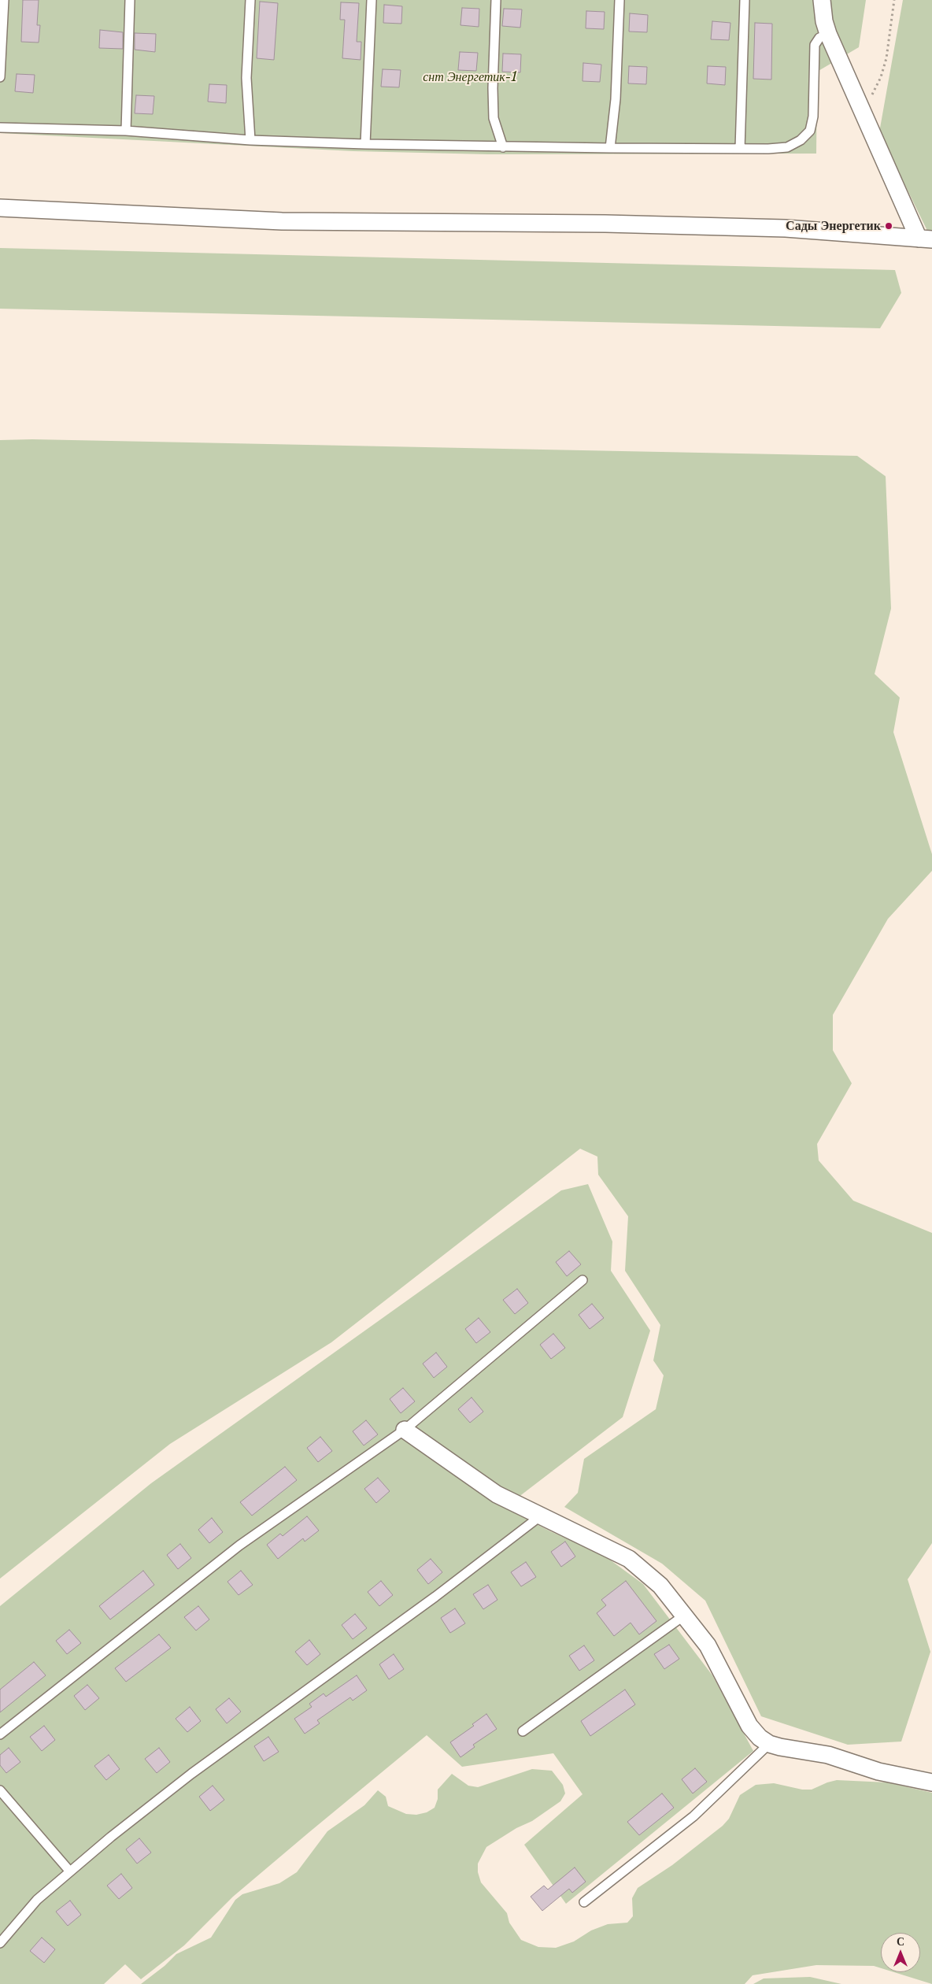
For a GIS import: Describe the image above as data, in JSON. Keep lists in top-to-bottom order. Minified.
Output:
{"parks":["снт Энергетик-1"],"places":["Сады Энергетик"],"north":"top"}
